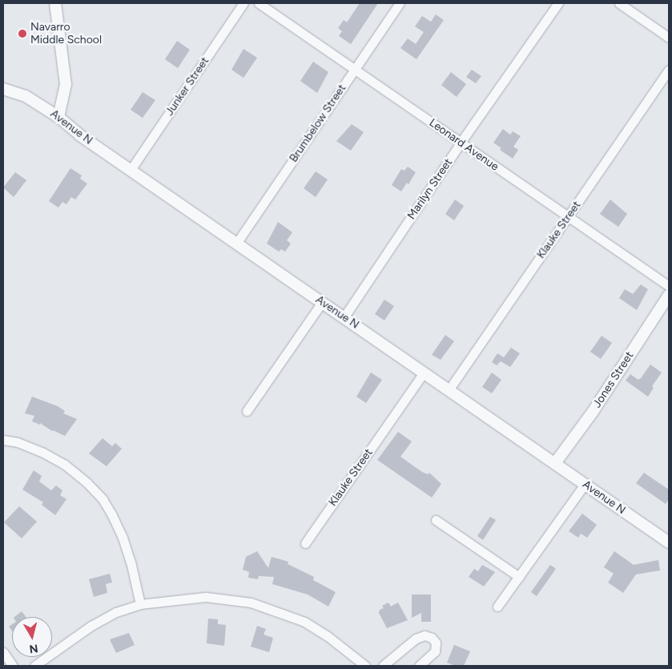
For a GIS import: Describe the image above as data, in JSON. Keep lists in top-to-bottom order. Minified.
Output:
{"streets":{"street":["Junker Street","Brumbelow Street","Avenue N","Leonard Avenue","Marilyn Street","Klauke Street","Jones Street"]},"crossings":[["Junker Street","Avenue N"],["Brumbelow Street","Avenue N"],["Brumbelow Street","Leonard Avenue"],["Avenue N","Marilyn Street"],["Avenue N","Klauke Street"],["Avenue N","Jones Street"],["Leonard Avenue","Marilyn Street"],["Leonard Avenue","Klauke Street"]],"places":["Navarro Middle School"],"north":"bottom"}
